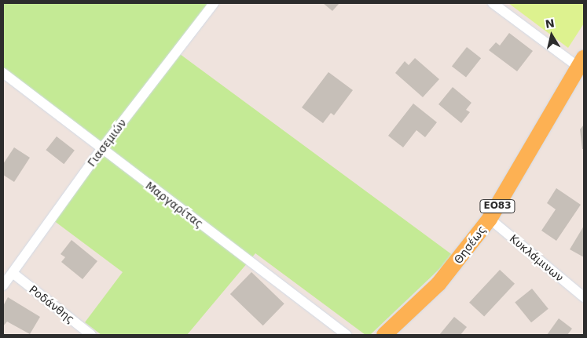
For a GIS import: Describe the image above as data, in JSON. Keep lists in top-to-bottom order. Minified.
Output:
{"streets":{"main road":["ΕΟ83","Θησέως"],"street":["Γιασεμιών","Μαργαρίτας","Κυκλάμινων","Ροδάνθης"]},"crossings":[["Γιασεμιών","Μαργαρίτας"],["Γιασεμιών","Ροδάνθης"],["Θησέως","Κυκλάμινων"]],"north":"top"}
